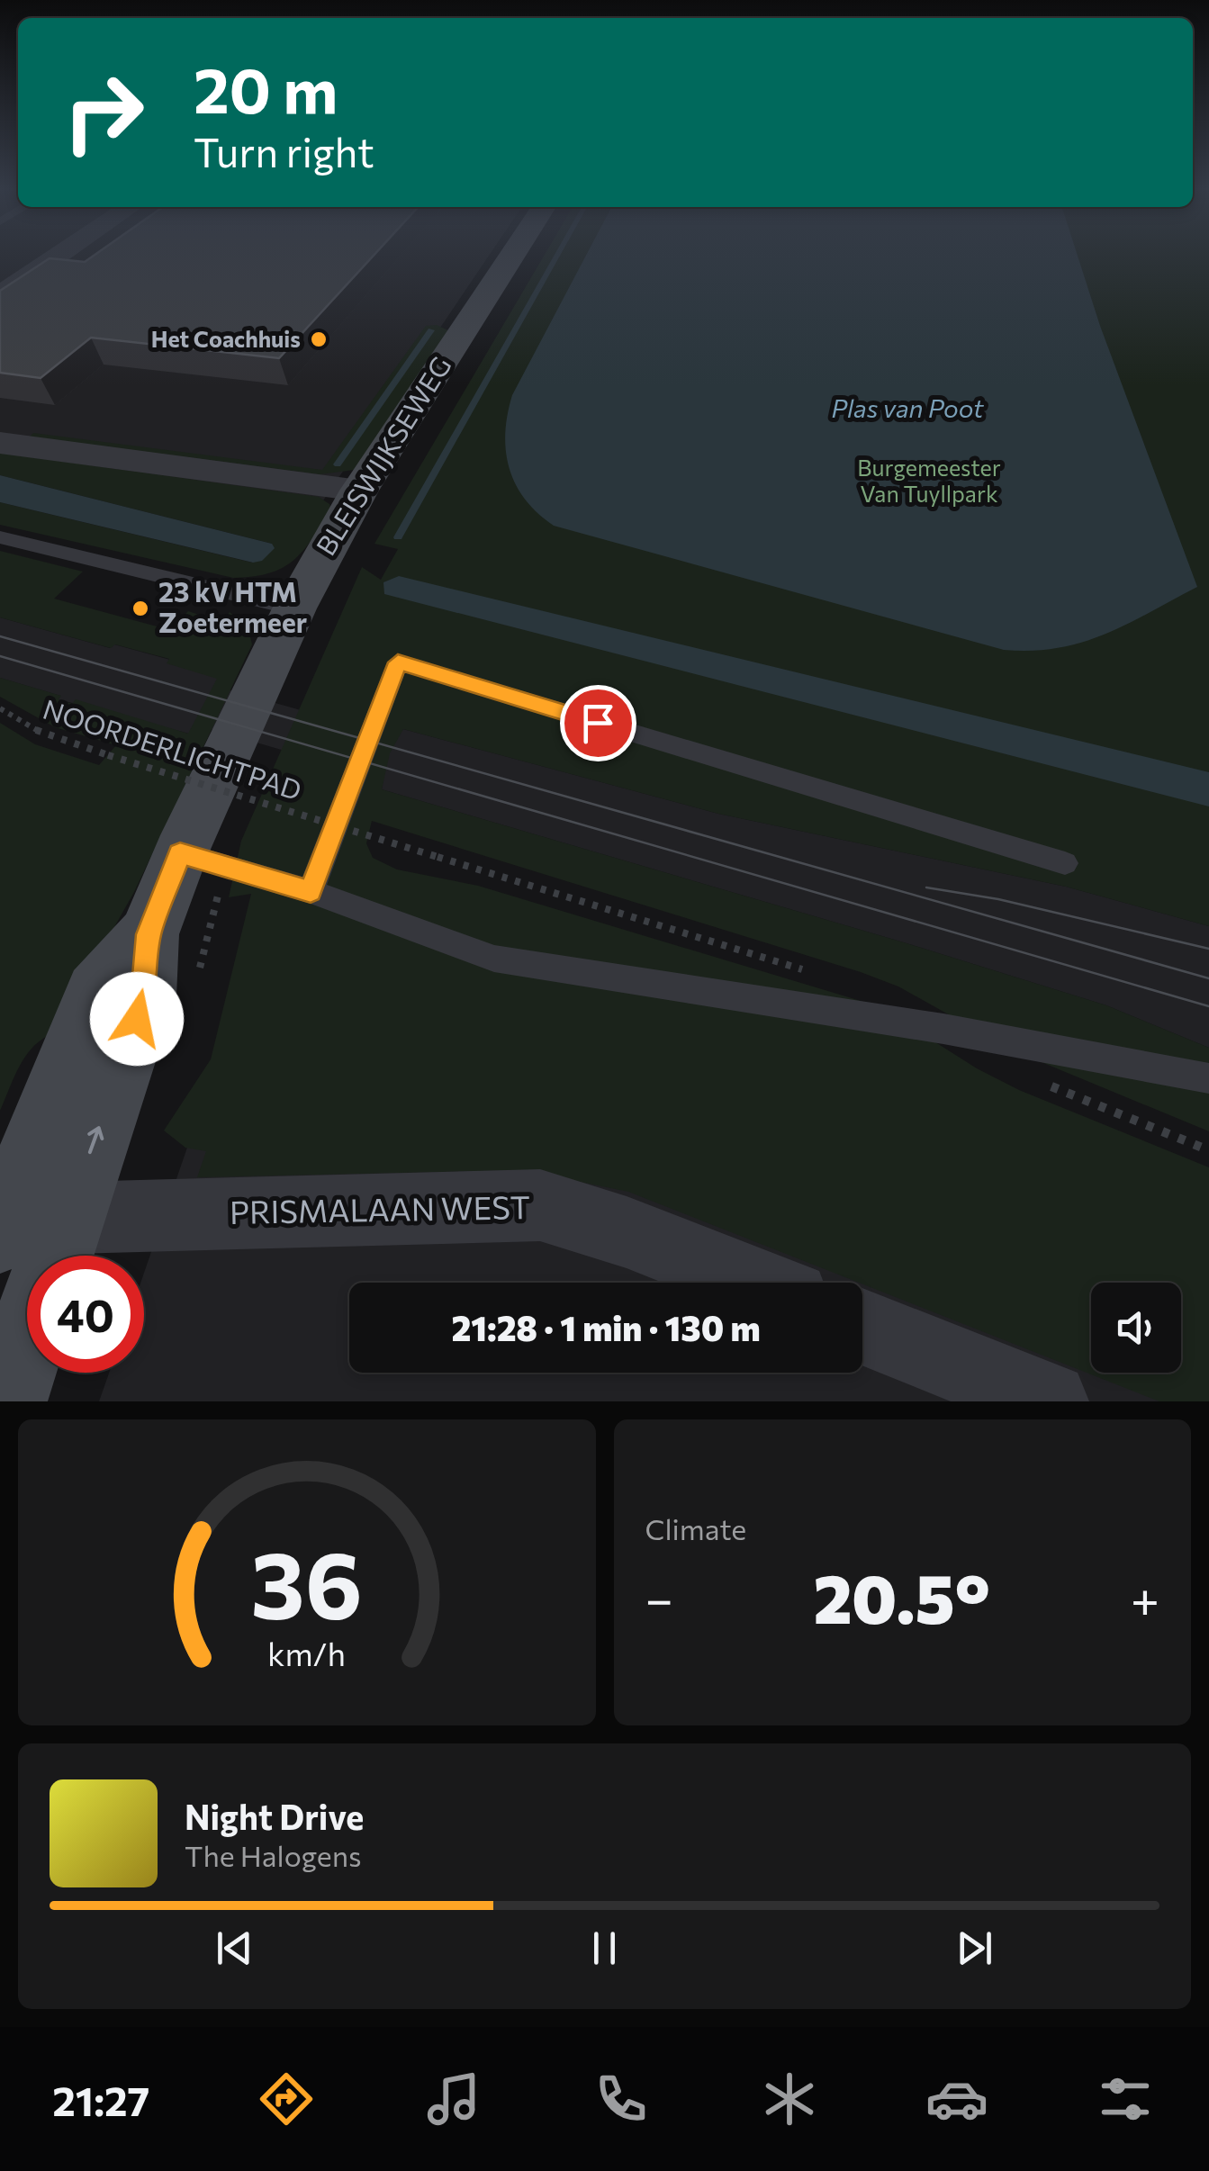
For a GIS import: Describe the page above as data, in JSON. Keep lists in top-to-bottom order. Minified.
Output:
{"streets":{"street":["BLEISWIJKSEWEG","PRISMALAAN WEST"],"path":["NOORDERLICHTPAD"]},"crossings":[["BLEISWIJKSEWEG","PRISMALAAN WEST"]],"water":["Plas van Poot"],"parks":["Burgemeester Van Tuyllpark"],"places":["Het Coachhuis","23 kV HTM Zoetermeer"],"page":{"turn":["20 m","Turn right"],"limit":"40","trip":"21:28 · 1 min · 130 m","tile":"Climate","heat":["−","20.5°","+"],"song":["Night Drive","The Halogens"],"tabs":"21:27","gauge":["36","km/h"]}}
